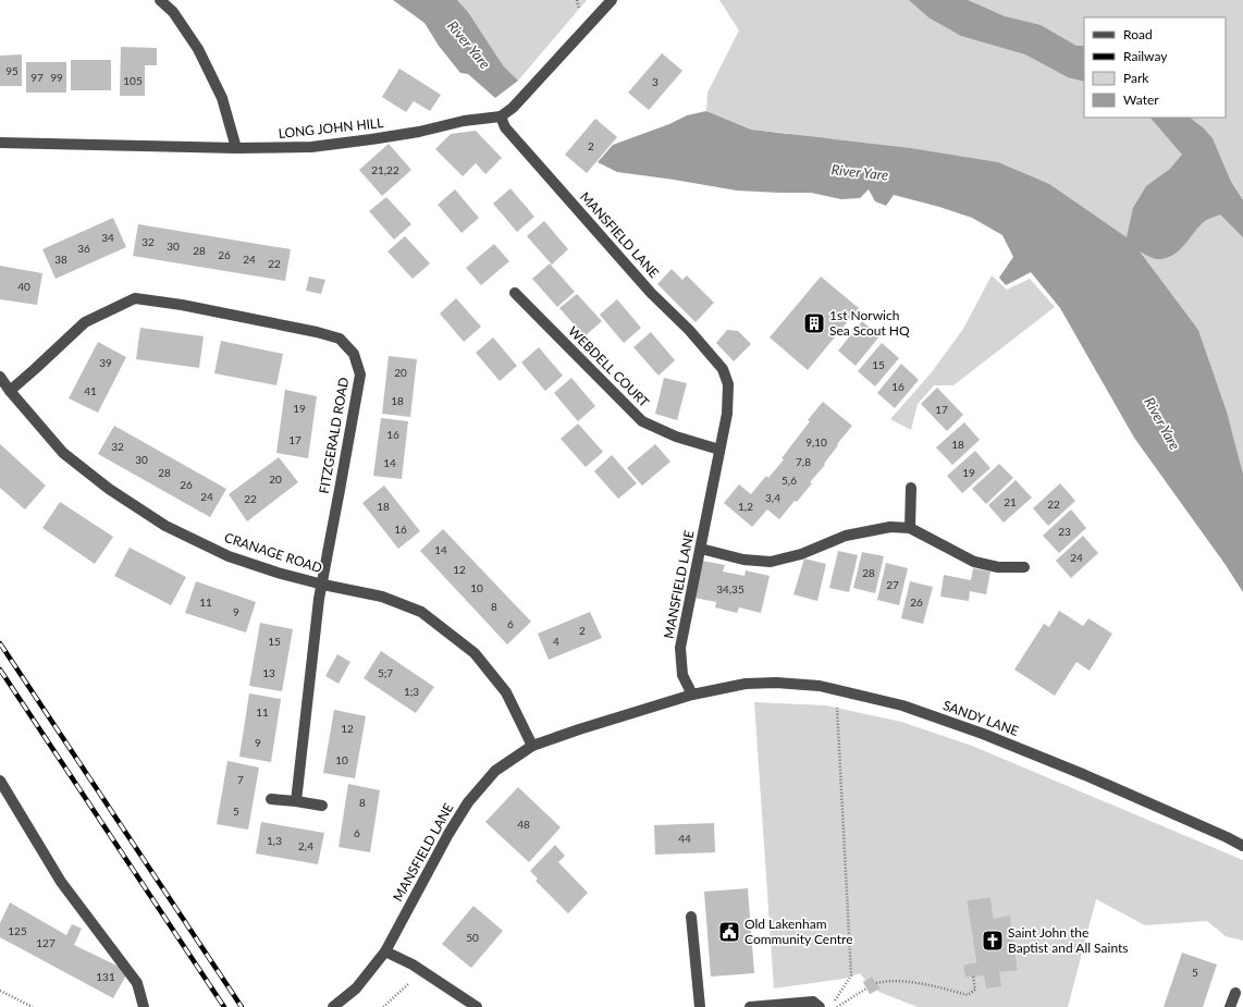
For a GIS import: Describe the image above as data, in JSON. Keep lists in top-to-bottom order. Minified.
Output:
{"streets":{"street":["LONG JOHN HILL","MANSFIELD LANE","WEBDELL COURT","FITZGERALD ROAD","CRANAGE ROAD","SANDY LANE"]},"crossings":[["LONG JOHN HILL","MANSFIELD LANE"],["MANSFIELD LANE","WEBDELL COURT"],["MANSFIELD LANE","CRANAGE ROAD"],["MANSFIELD LANE","SANDY LANE"],["FITZGERALD ROAD","CRANAGE ROAD"]],"water":["River Yare"],"places":{"building":["1st Norwich Sea Scout HQ"],"public building":["Old Lakenham Community Centre"],"church":["Saint John the Baptist and All Saints"]},"house_numbers":["95","97","99","105","3","2","21,22","34","32","30","36","28","26","38","24","22","40","39","15","20","16","41","18","19","17","16","17","9,10","18","32","30","7,8","14","28","19","20","5,6","26","24","3,4","22","21","22","18","1,2","16","23","14","24","12","28","27","10","34,35","11","26","8","9","6","2","15","4","13","5;7","1;3","11","12","9","10","7","8","5","48","6","44","1,3","2,4","125","50","127","5","131"],"legend":["Road","Railway","Park","Water"]}
